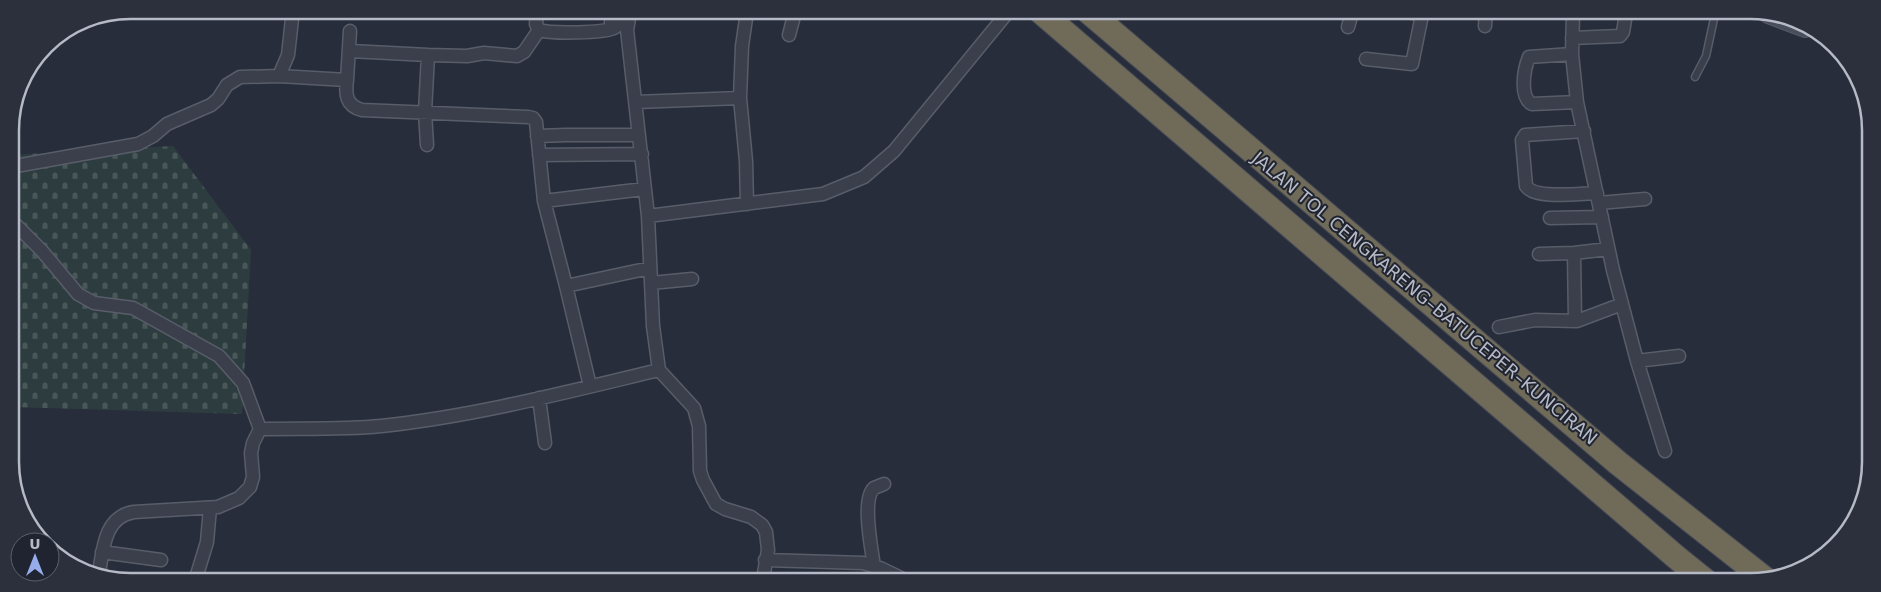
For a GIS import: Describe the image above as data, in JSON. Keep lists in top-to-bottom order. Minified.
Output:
{"streets":{"highway":["JALAN TOL CENGKARENG–BATUCEPER–KUNCIRAN"]},"north":"top"}
